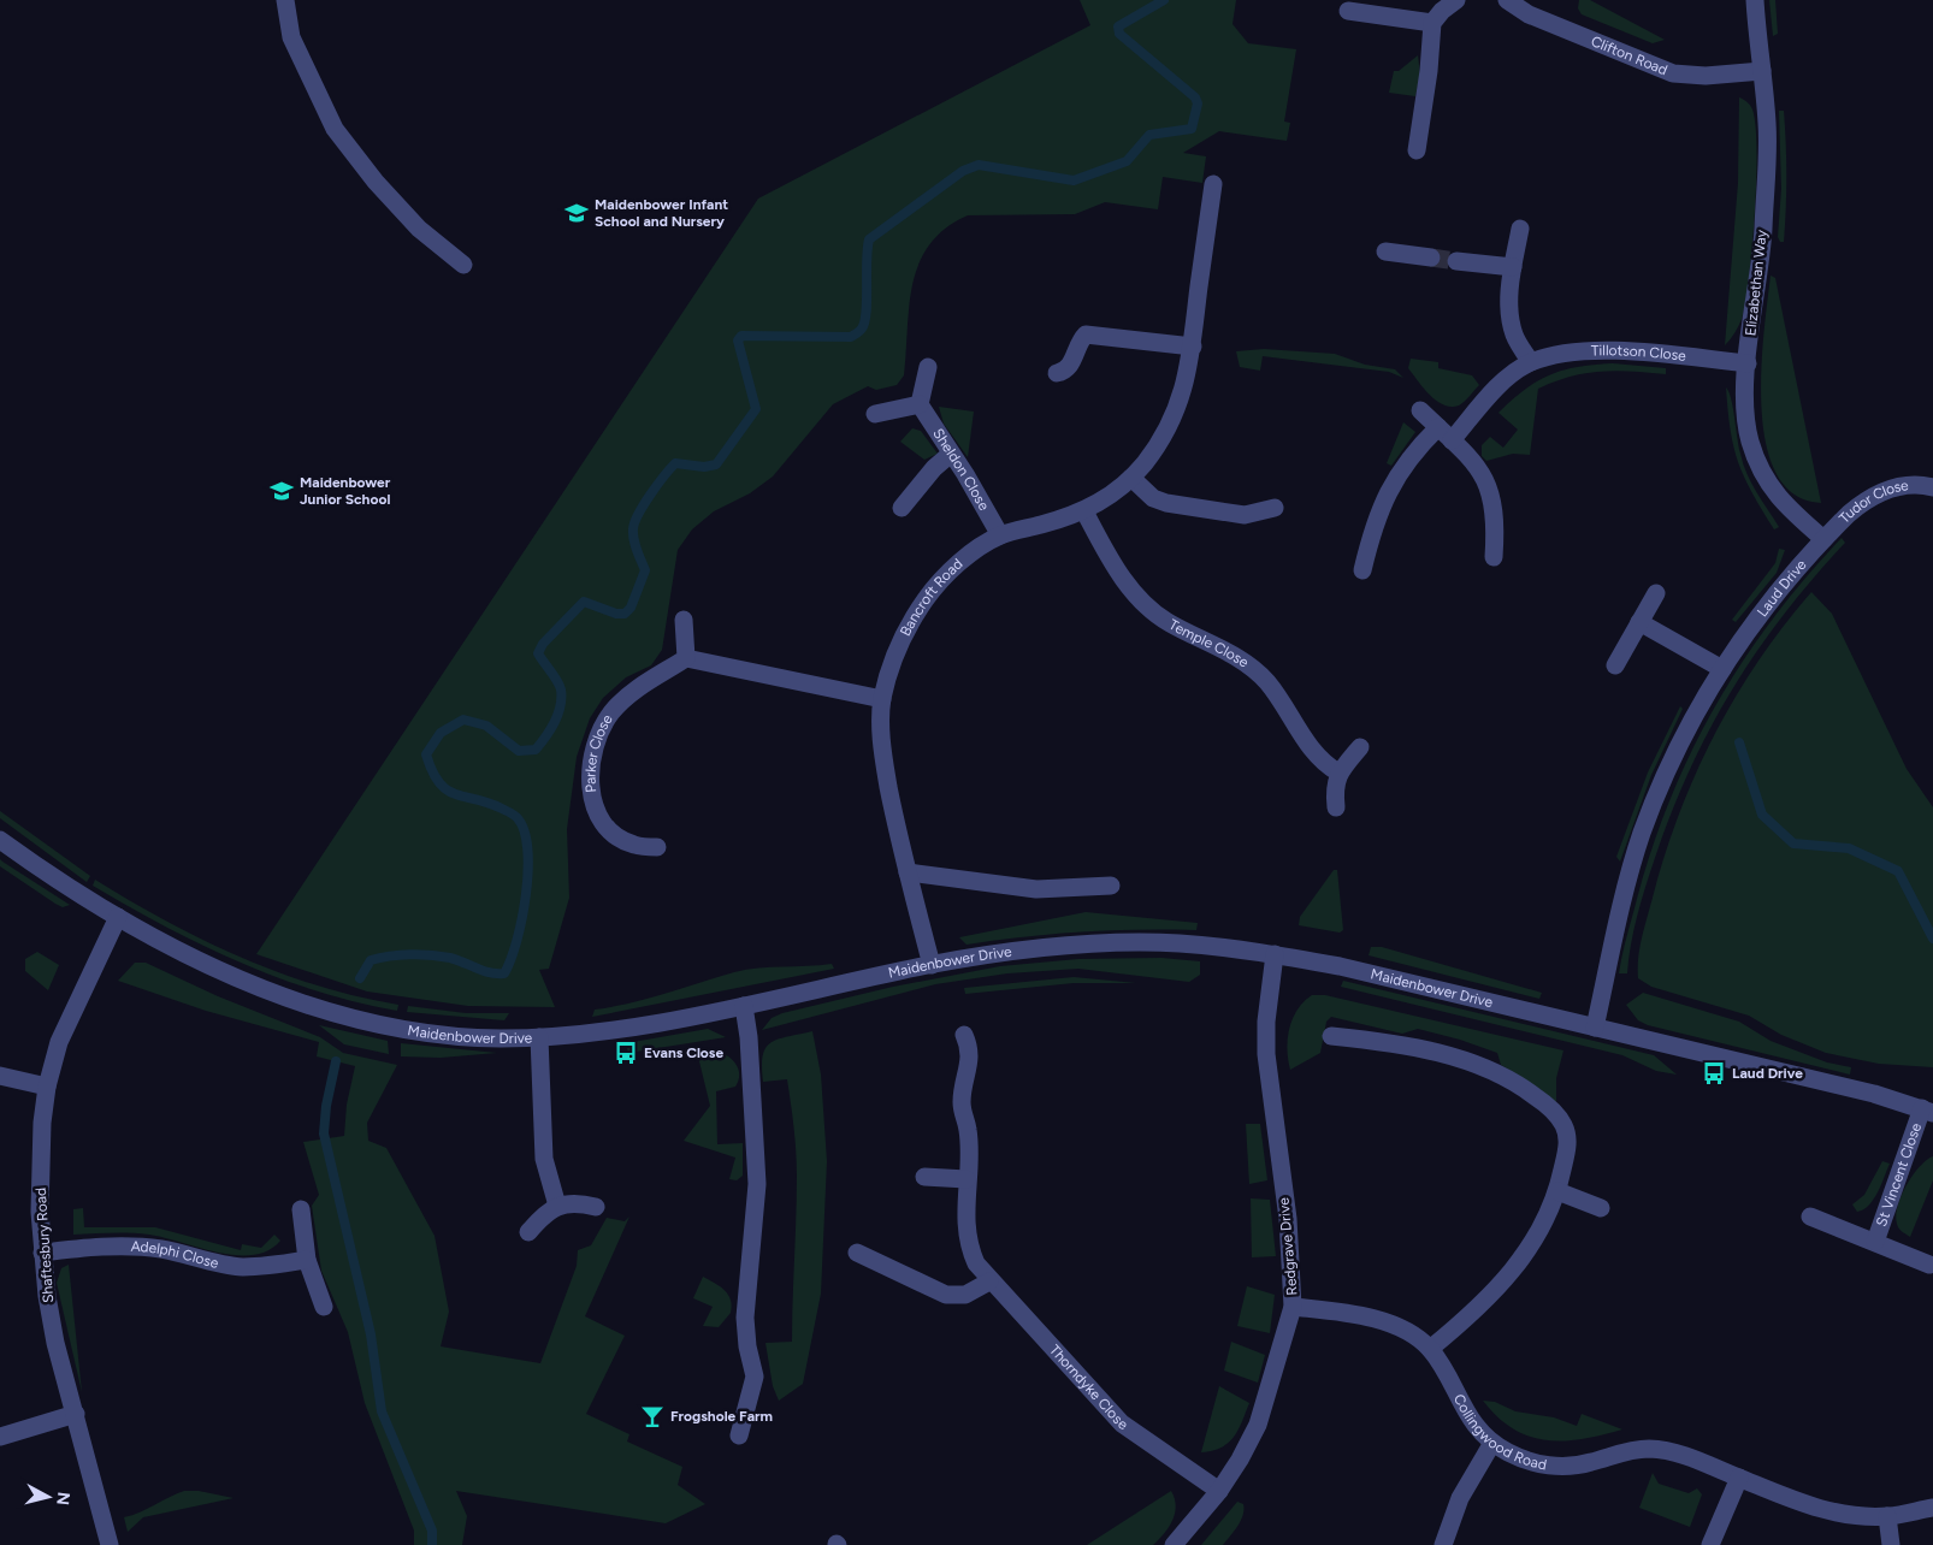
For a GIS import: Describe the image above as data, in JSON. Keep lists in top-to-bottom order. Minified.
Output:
{"streets":{"street":["Clifton Road","Elizabethan Way","Tillotson Close","Sheldon Close","Tudor Close","Laud Drive","Bancroft Road","Temple Close","Parker Close","Maidenbower Drive","St Vincent Close","Shaftesbury Road","Redgrave Drive","Adelphi Close","Thorndyke Close","Collingwood Road"]},"crossings":[["Clifton Road","Elizabethan Way"],["Elizabethan Way","Tillotson Close"],["Elizabethan Way","Tudor Close"],["Elizabethan Way","Laud Drive"],["Sheldon Close","Bancroft Road"],["Tudor Close","Laud Drive"],["Laud Drive","Maidenbower Drive"],["Bancroft Road","Temple Close"],["Bancroft Road","Maidenbower Drive"],["Maidenbower Drive","St Vincent Close"],["Maidenbower Drive","Shaftesbury Road"],["Maidenbower Drive","Redgrave Drive"],["Shaftesbury Road","Adelphi Close"],["Redgrave Drive","Thorndyke Close"],["Redgrave Drive","Collingwood Road"]],"places":{"school or university":["Maidenbower Infant School and Nursery","Maidenbower Junior School"],"bus stop":["Evans Close","Laud Drive"],"bar":["Frogshole Farm"]},"north":"right"}
